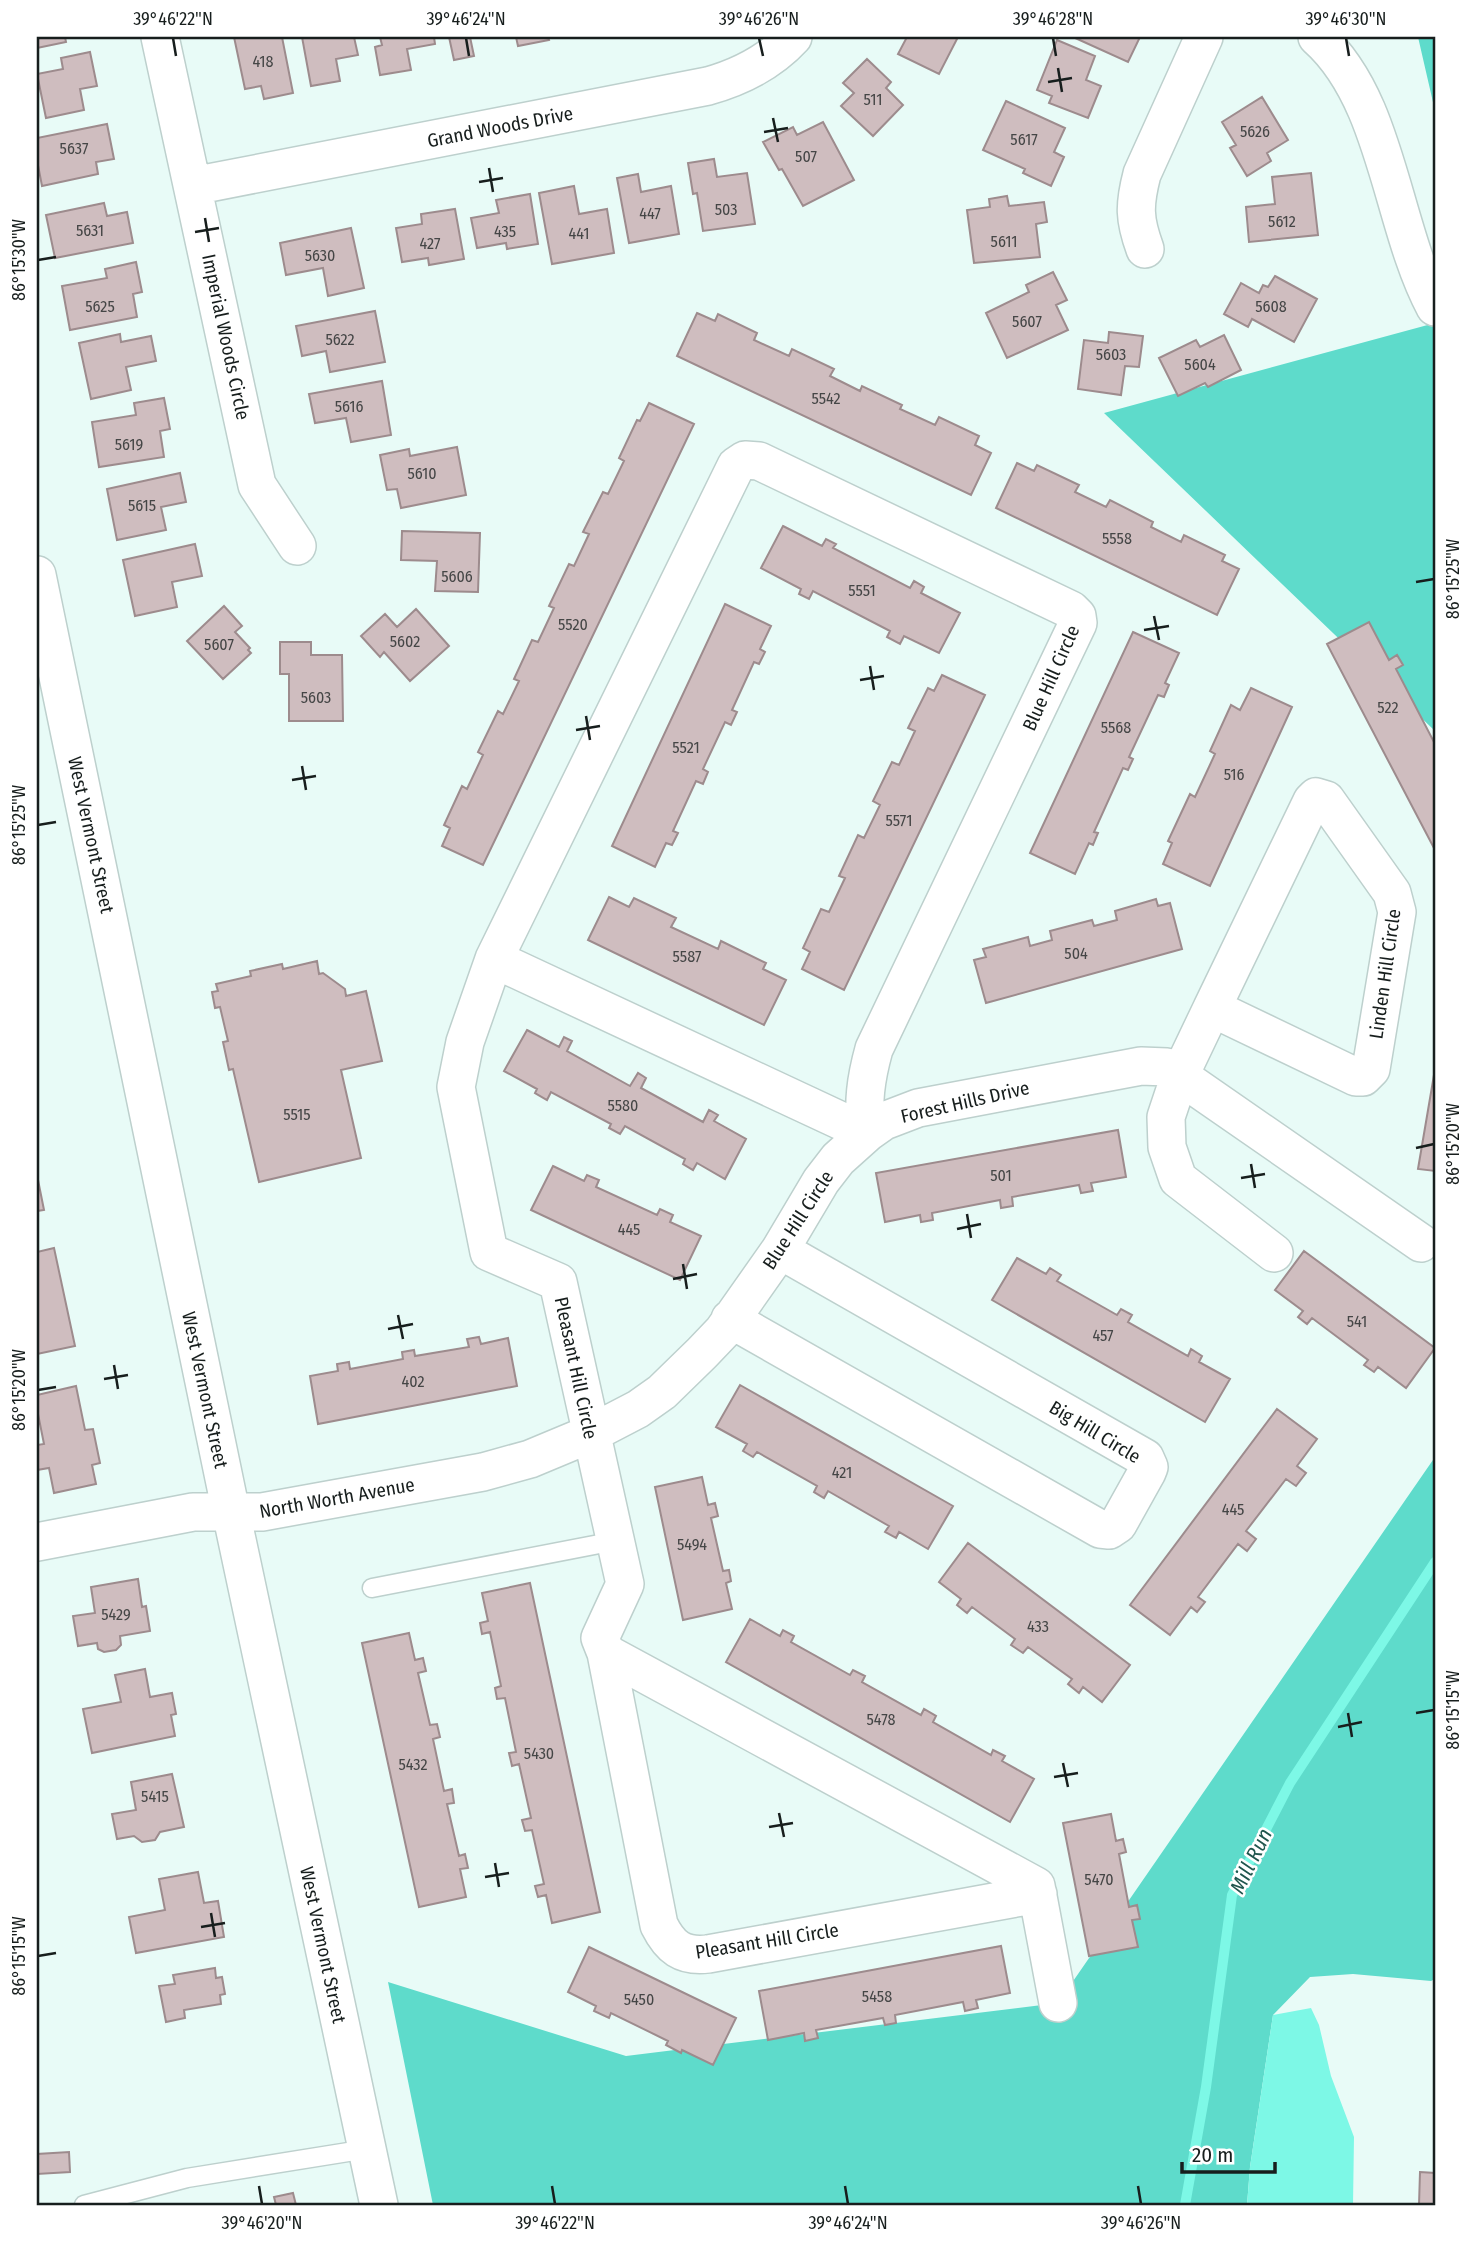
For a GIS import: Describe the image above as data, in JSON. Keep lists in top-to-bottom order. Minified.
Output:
{"streets":{"street":["Grand Woods Drive","Imperial Woods Circle","Blue Hill Circle","West Vermont Street","Linden Hill Circle","Forest Hills Drive","Pleasant Hill Circle","Big Hill Circle","North Worth Avenue"]},"crossings":[["Grand Woods Drive","Imperial Woods Circle"],["Blue Hill Circle","Forest Hills Drive"],["Blue Hill Circle","Pleasant Hill Circle"],["Blue Hill Circle","Big Hill Circle"],["Blue Hill Circle","North Worth Avenue"],["West Vermont Street","North Worth Avenue"],["Linden Hill Circle","Forest Hills Drive"],["Pleasant Hill Circle","North Worth Avenue"]],"water":["Mill Run"],"house_numbers":["418","511","5626","5617","5637","507","503","447","5612","5631","435","441","5611","427","5630","5625","5608","5607","5622","5603","5604","5542","5616","5619","5610","5615","5558","5606","5551","5520","5602","5607","5603","522","5568","5521","516","5571","504","5587","5580","5515","501","445","541","457","402","421","445","5494","5429","433","5478","5430","5432","5415","5470","5458","5450"],"scale_bar":"20 m","coordinates":["39°46'22\"N","39°46'24\"N","39°46'26\"N","39°46'28\"N","39°46'30\"N","86°15'30\"W","86°15'25\"W","86°15'20\"W","86°15'15\"W","39°46'20\"N"]}
